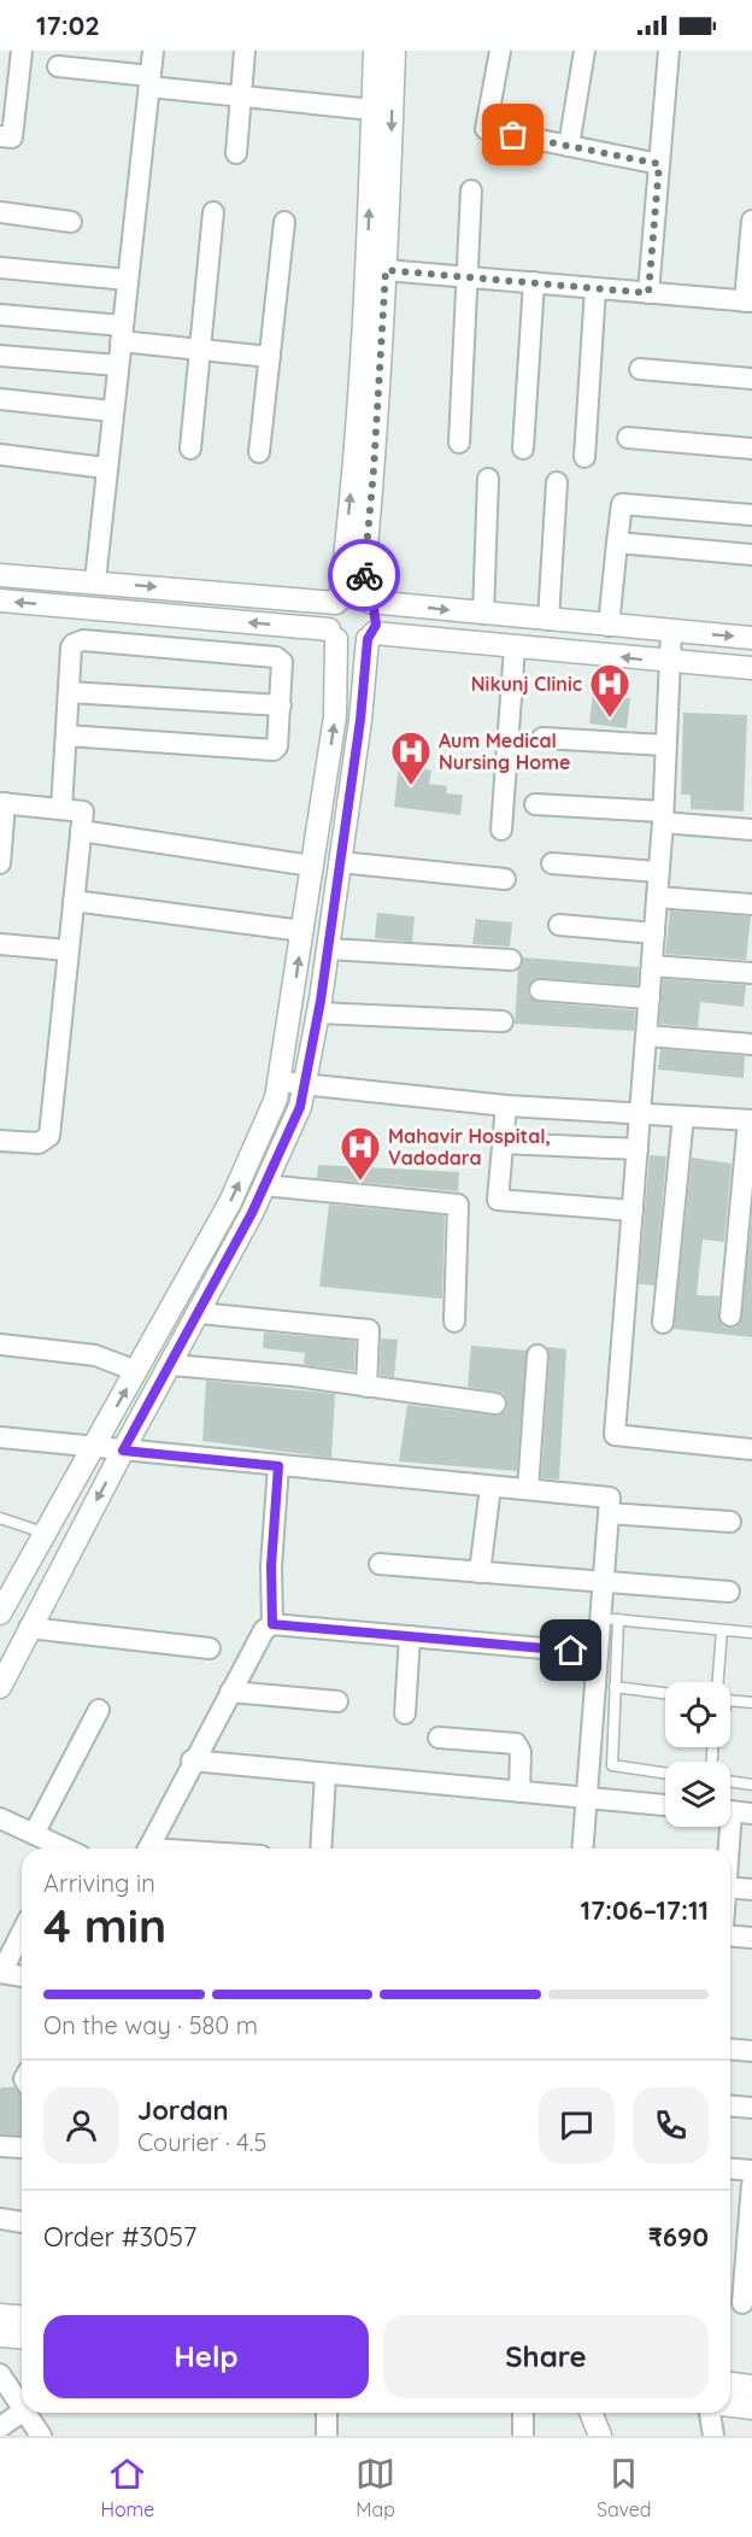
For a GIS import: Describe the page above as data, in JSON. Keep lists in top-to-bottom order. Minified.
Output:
{"places":{"hospital":["Nikunj Clinic","Aum Medical Nursing Home","Mahavir Hospital, Vadodara"]},"page":{"status":"17:02","heading":["4 min","Arriving in","17:06–17:11"],"panel":["Jordan","Courier · 4.5","Order #3057","₹690"],"bar":"On the way · 580 m","buttons":["Help","Share"],"tabs":["Home","Map","Saved"]}}
